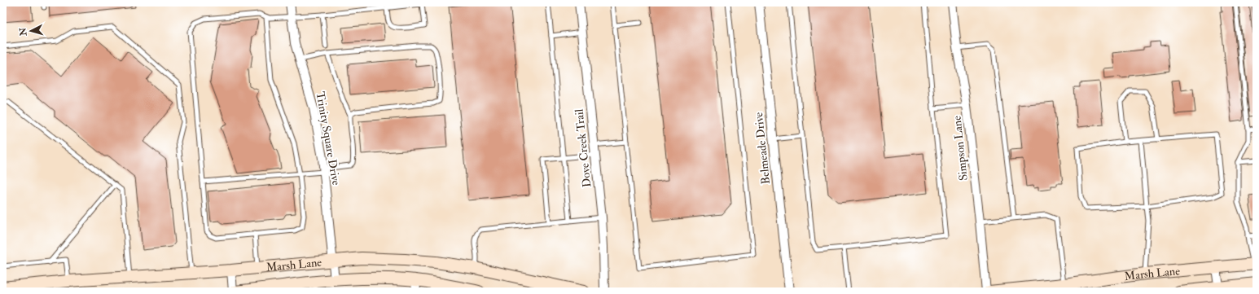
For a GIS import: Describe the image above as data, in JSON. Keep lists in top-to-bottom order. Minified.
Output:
{"streets":{"main road":["Marsh Lane"],"street":["Trinity Square Drive","Dove Creek Trail","Belmeade Drive","Simpson Lane"]},"crossings":[["Trinity Square Drive","Marsh Lane"]],"north":"left"}
